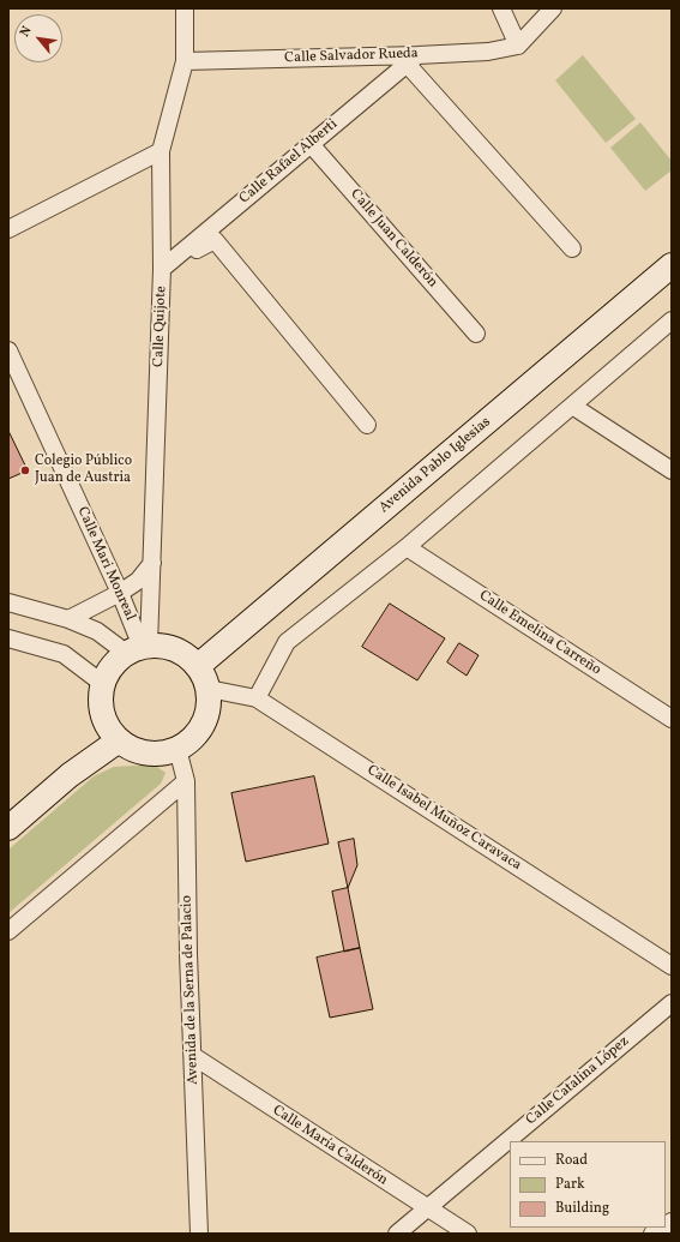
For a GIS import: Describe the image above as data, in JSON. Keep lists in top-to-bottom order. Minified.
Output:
{"streets":{"main road":["Avenida Pablo Iglesias"],"street":["Calle Salvador Rueda","Calle Rafael Alberti","Calle Juan Calderón","Calle Quijote","Calle Mari Monreal","Calle Emelina Carreño","Calle Isabel Muñoz Caravaca","Avenida de la Serna de Palacio","Calle Catalina López","Calle María Calderón"]},"crossings":[["Calle Salvador Rueda","Calle Rafael Alberti"],["Calle Salvador Rueda","Calle Quijote"],["Calle Rafael Alberti","Calle Juan Calderón"],["Calle Rafael Alberti","Calle Quijote"],["Calle Quijote","Avenida Pablo Iglesias"],["Calle Quijote","Calle Mari Monreal"],["Calle Quijote","Calle Isabel Muñoz Caravaca"],["Calle Quijote","Avenida de la Serna de Palacio"],["Avenida Pablo Iglesias","Calle Mari Monreal"],["Avenida Pablo Iglesias","Calle Isabel Muñoz Caravaca"],["Avenida Pablo Iglesias","Avenida de la Serna de Palacio"],["Calle Mari Monreal","Calle Isabel Muñoz Caravaca"],["Calle Mari Monreal","Avenida de la Serna de Palacio"],["Calle Isabel Muñoz Caravaca","Avenida de la Serna de Palacio"],["Avenida de la Serna de Palacio","Calle María Calderón"],["Calle Catalina López","Calle María Calderón"]],"places":["Colegio Público Juan de Austria"],"legend":["Road","Park","Building"],"north":"top left"}
